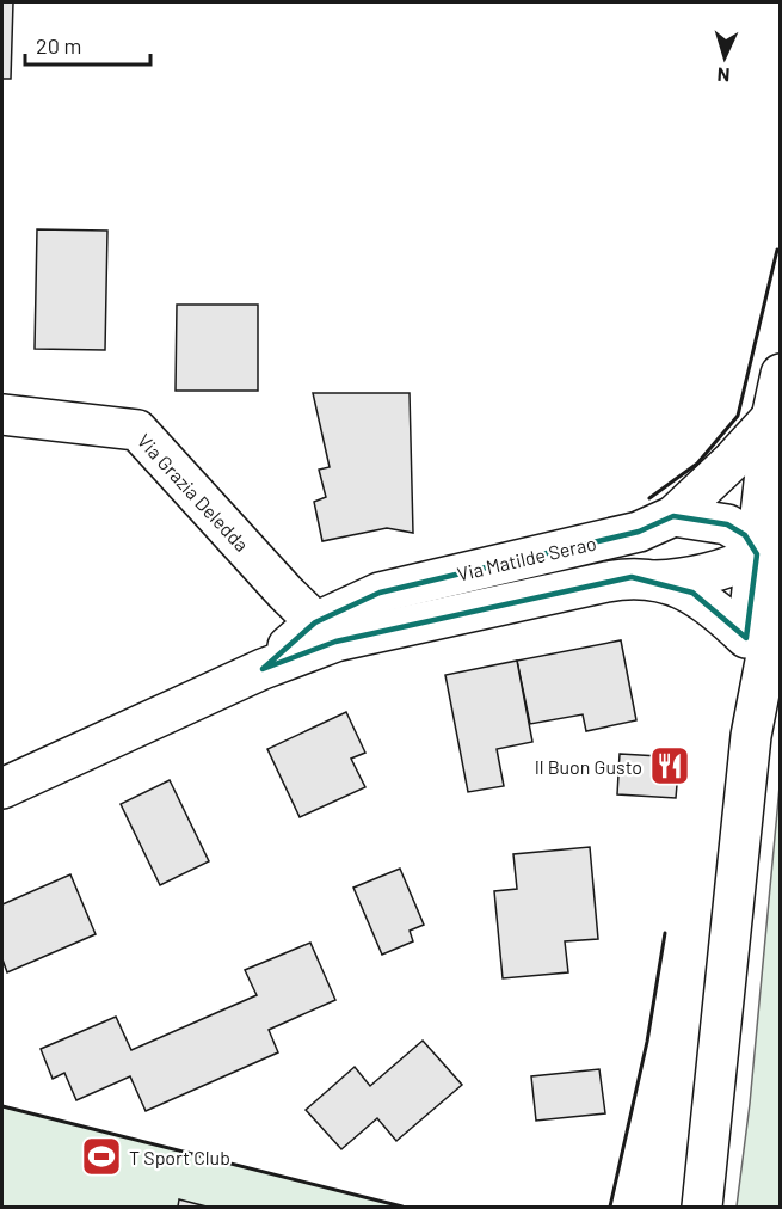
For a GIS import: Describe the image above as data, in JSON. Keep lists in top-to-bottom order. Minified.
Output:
{"streets":{"street":["Via Grazia Deledda","Via Matilde Serao"]},"crossings":[["Via Grazia Deledda","Via Matilde Serao"]],"places":{"restaurant":["Il Buon Gusto"],"sports":["T Sport Club"]},"scale_bar":"20 m","north":"bottom"}
